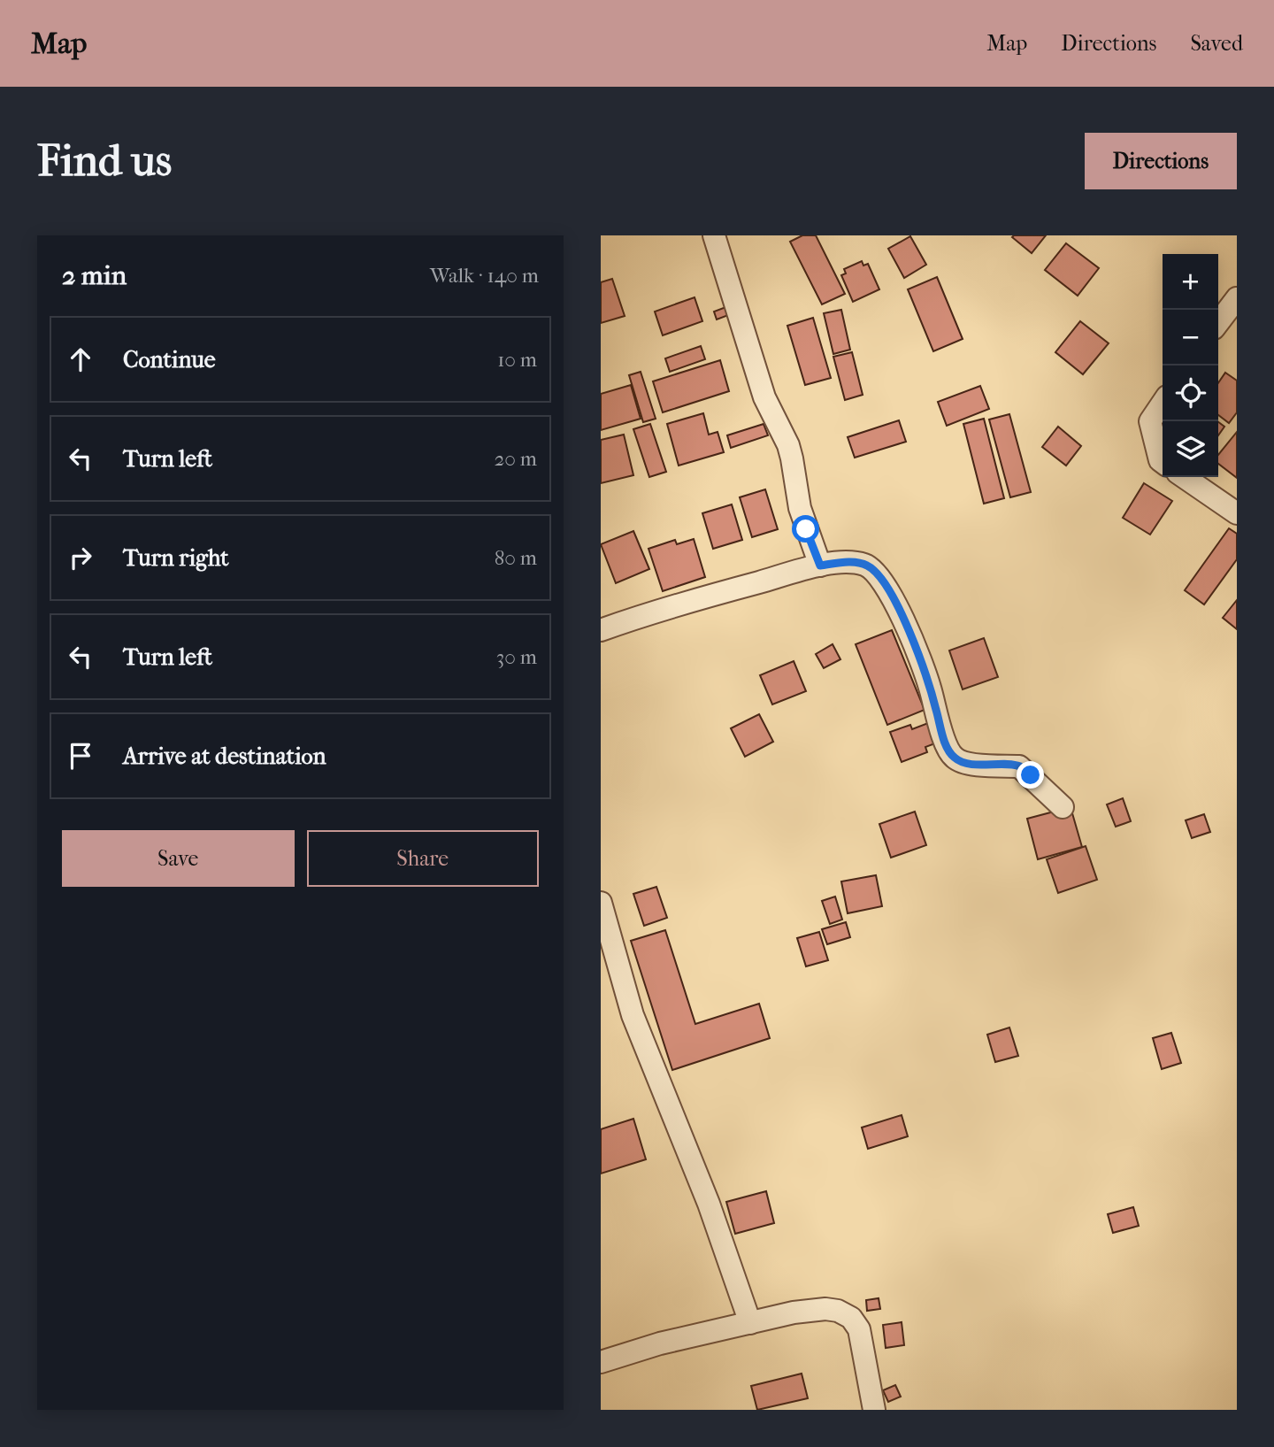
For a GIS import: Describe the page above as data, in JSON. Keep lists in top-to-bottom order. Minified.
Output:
{"page":{"header":"Map","nav":["Map","Directions","Saved"],"buttons":["Directions",["Save","Share"]],"title":"Find us","heading":["2 min","Walk · 140 m"],"map_buttons":["+","−"],"list":[["Continue","10 m"],["Turn left","20 m"],["Turn right","80 m"],["Turn left","30 m"],"Arrive at destination"]}}
